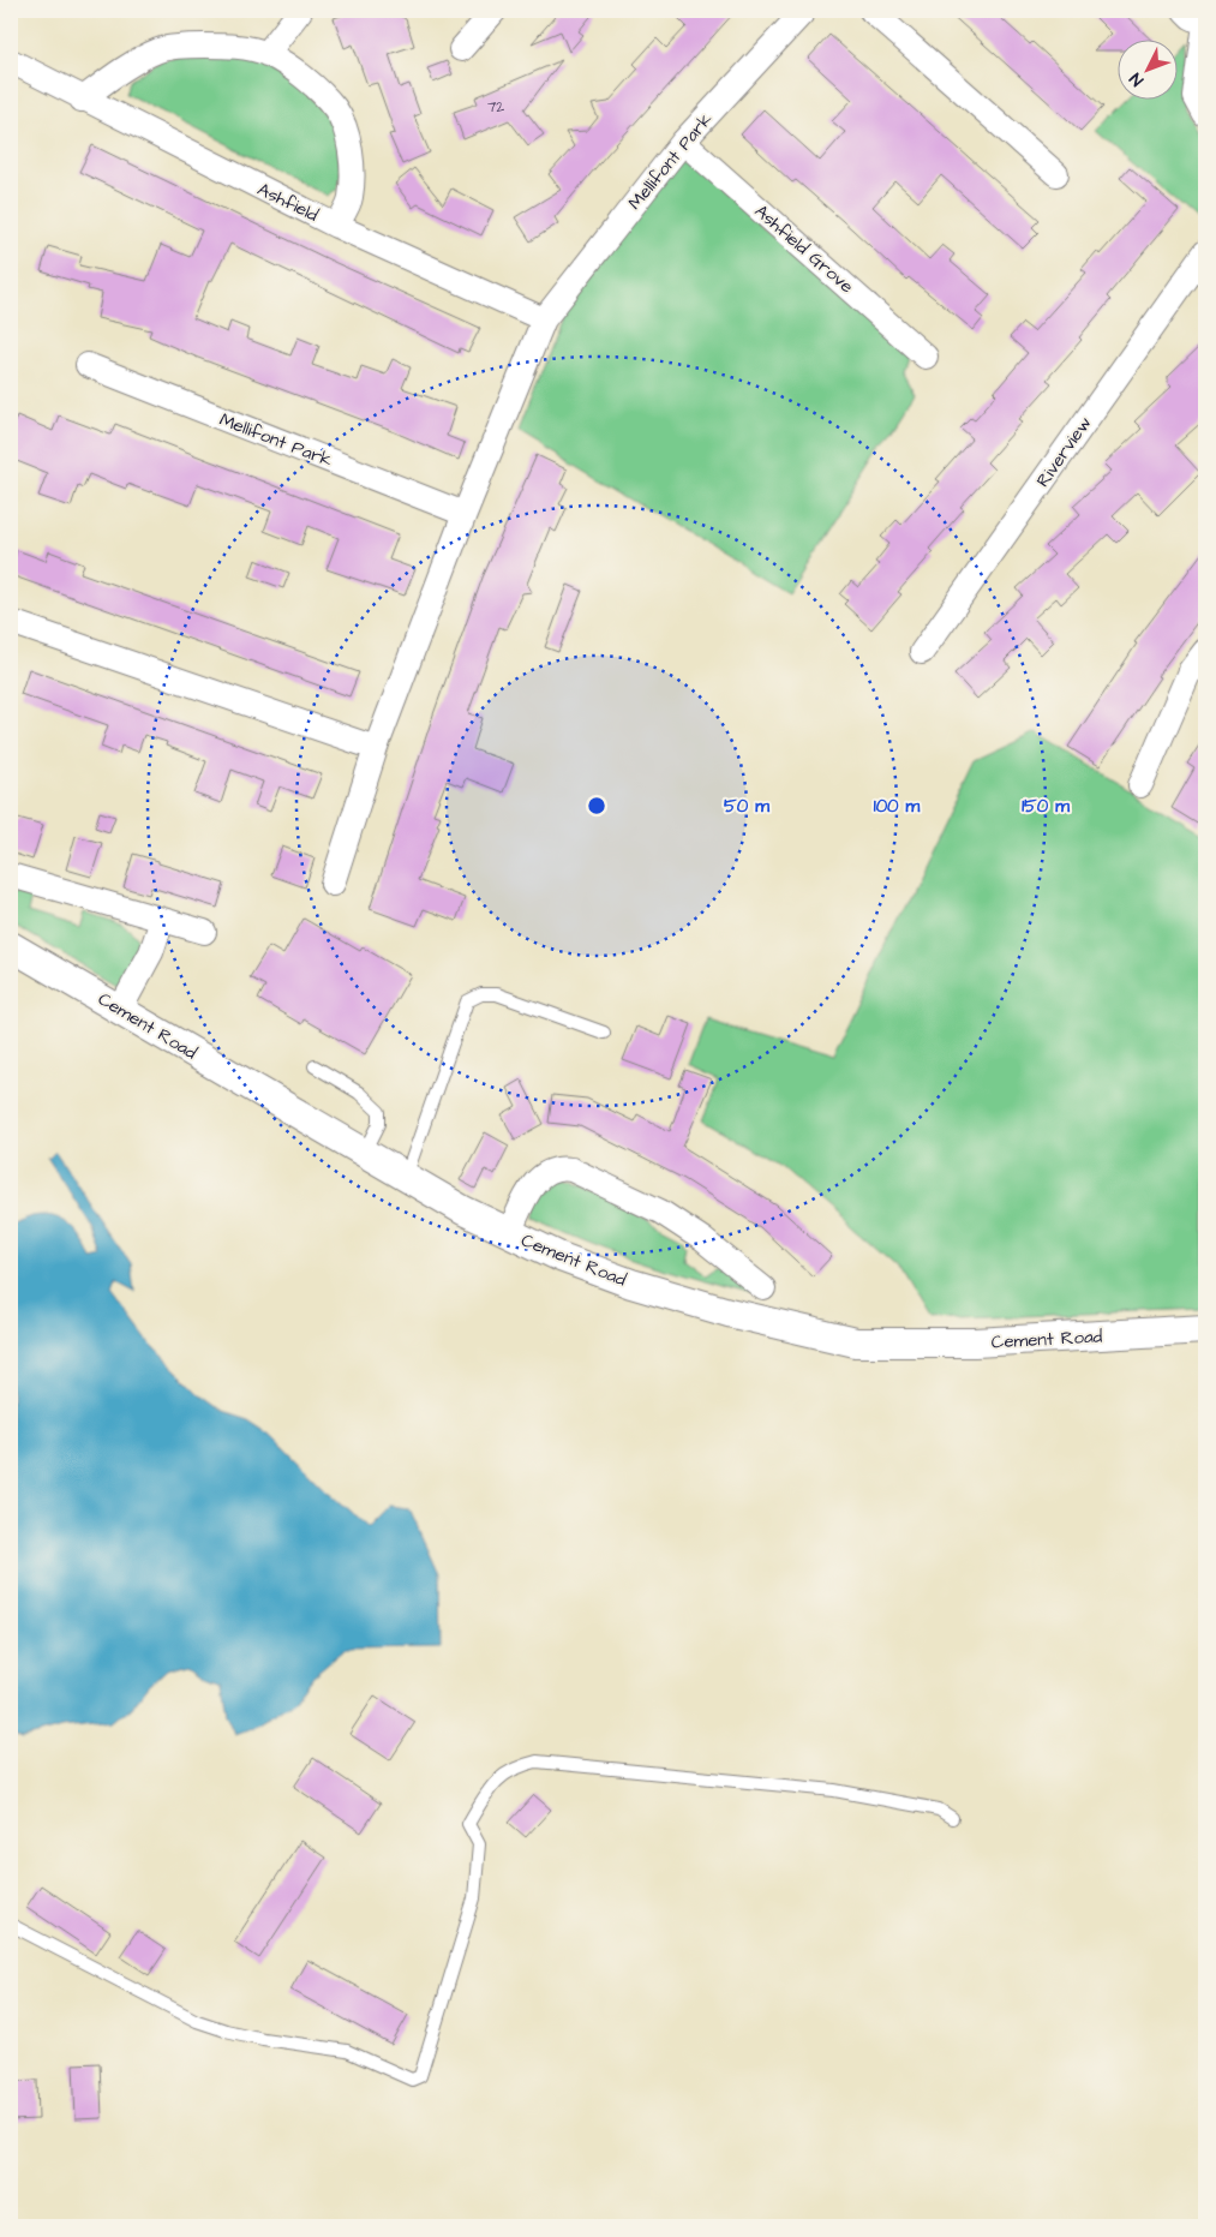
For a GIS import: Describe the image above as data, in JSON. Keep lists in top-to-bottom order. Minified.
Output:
{"streets":{"street":["Mellifont Park","Ashfield","Ashfield Grove","Riverview","Cement Road"]},"crossings":[["Mellifont Park","Ashfield Grove"]],"house_numbers":["72"],"north":"bottom left","rings":["50 m","100 m","150 m"]}
